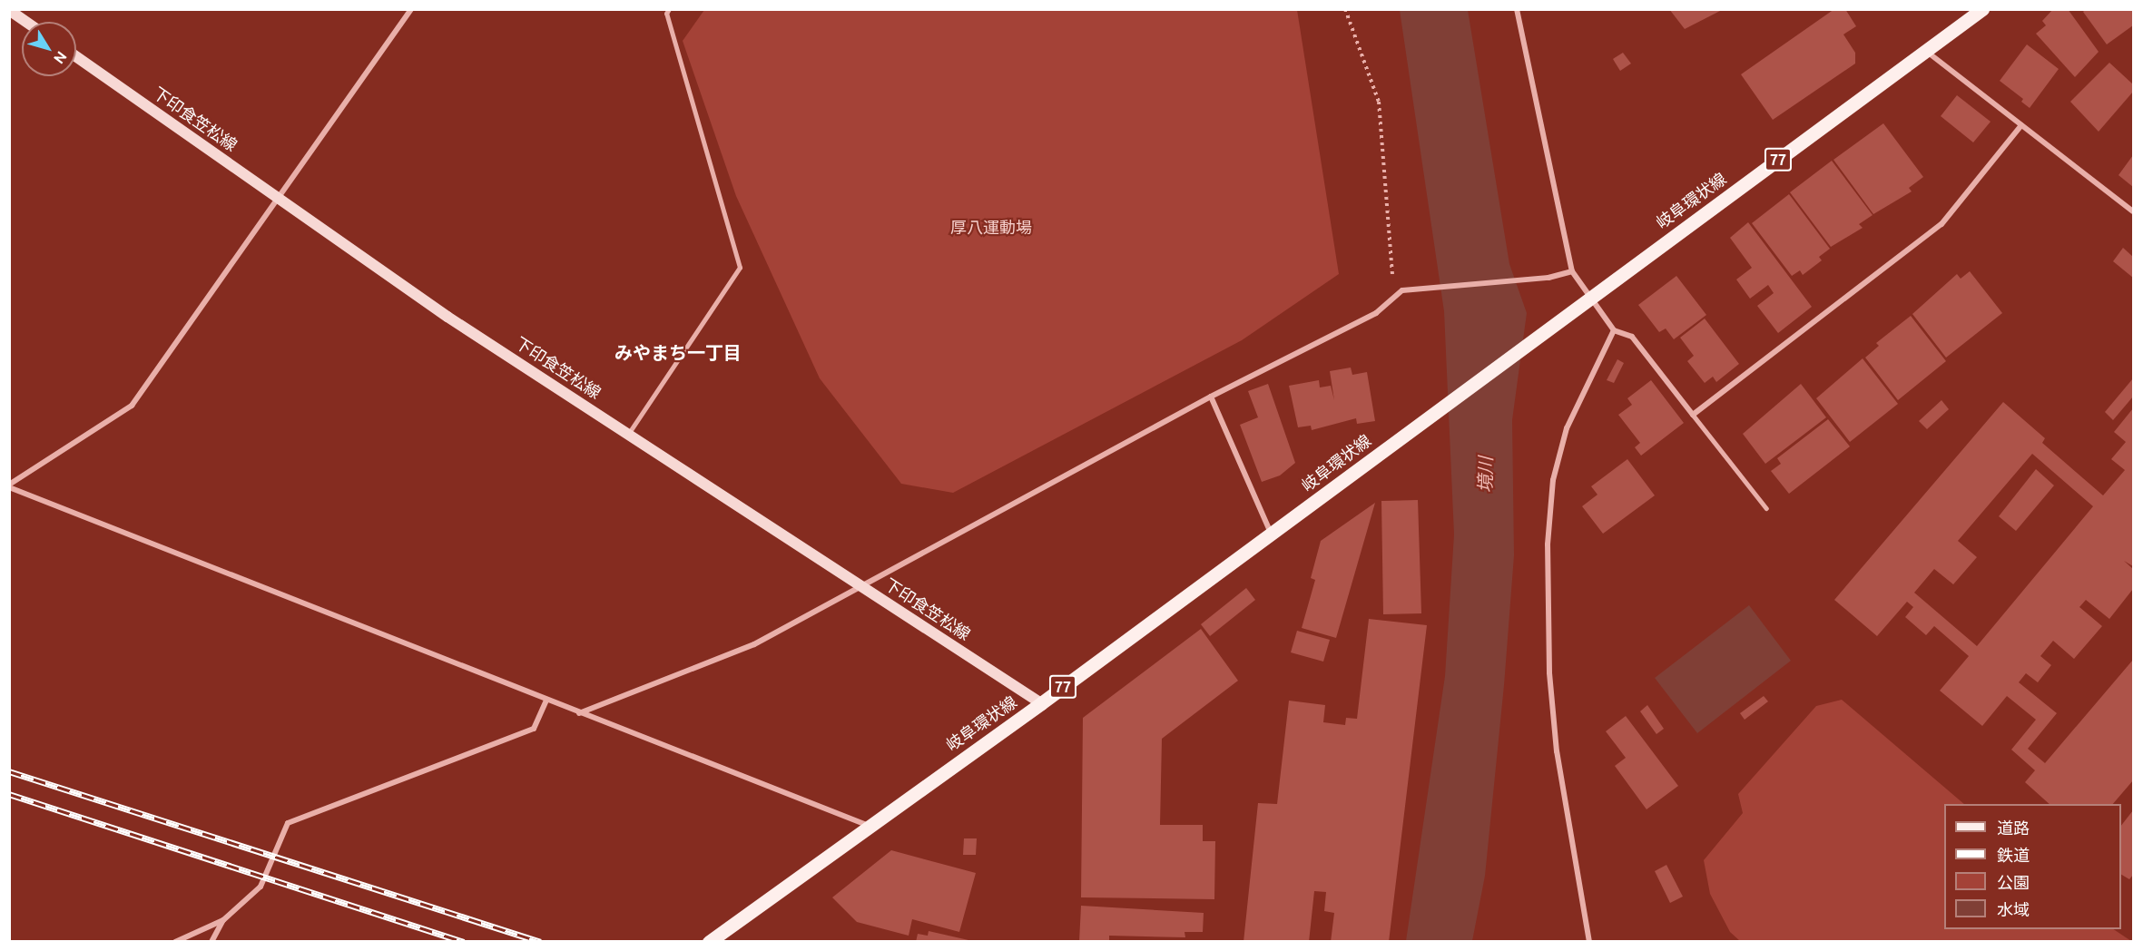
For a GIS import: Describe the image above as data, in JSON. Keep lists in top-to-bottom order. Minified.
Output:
{"streets":{"main road":["下印食笠松線","77","岐阜環状線"]},"crossings":[["下印食笠松線","岐阜環状線"]],"districts":["みやまち一丁目"],"water":["境川"],"parks":["厚八運動場"],"legend":["道路","鉄道","公園","水域"],"north":"bottom right"}
